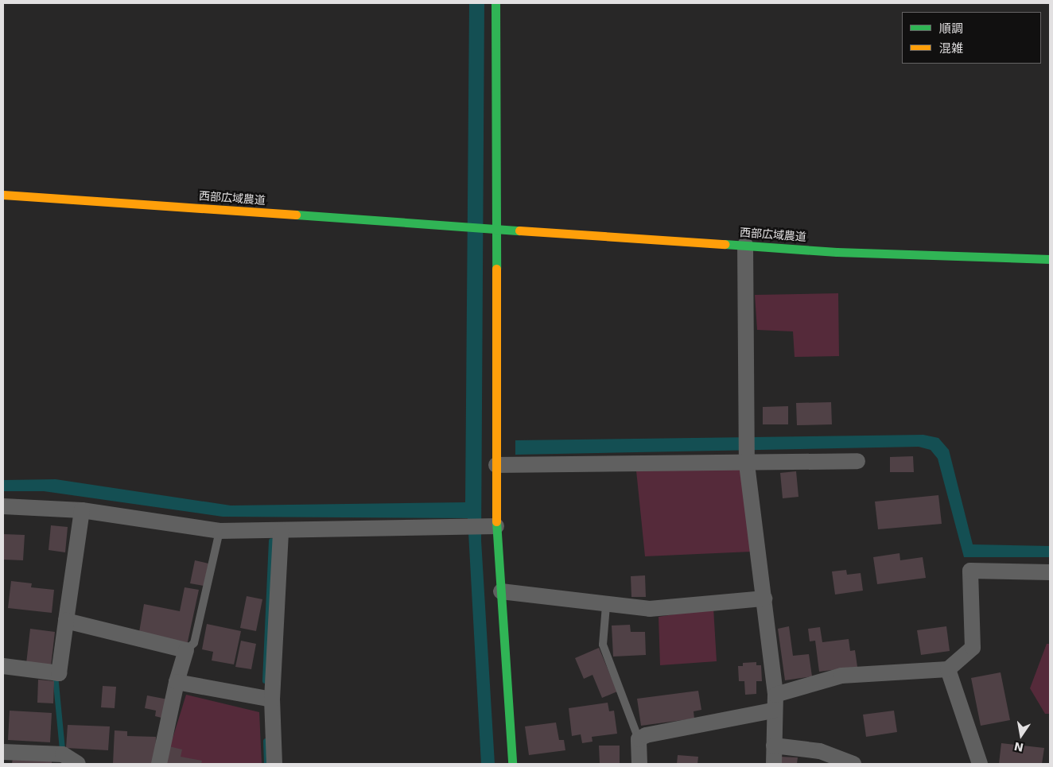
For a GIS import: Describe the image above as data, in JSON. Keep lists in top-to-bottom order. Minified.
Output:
{"streets":{"street":["西部広域農道"]},"legend":["順調","混雑"],"north":"bottom"}
